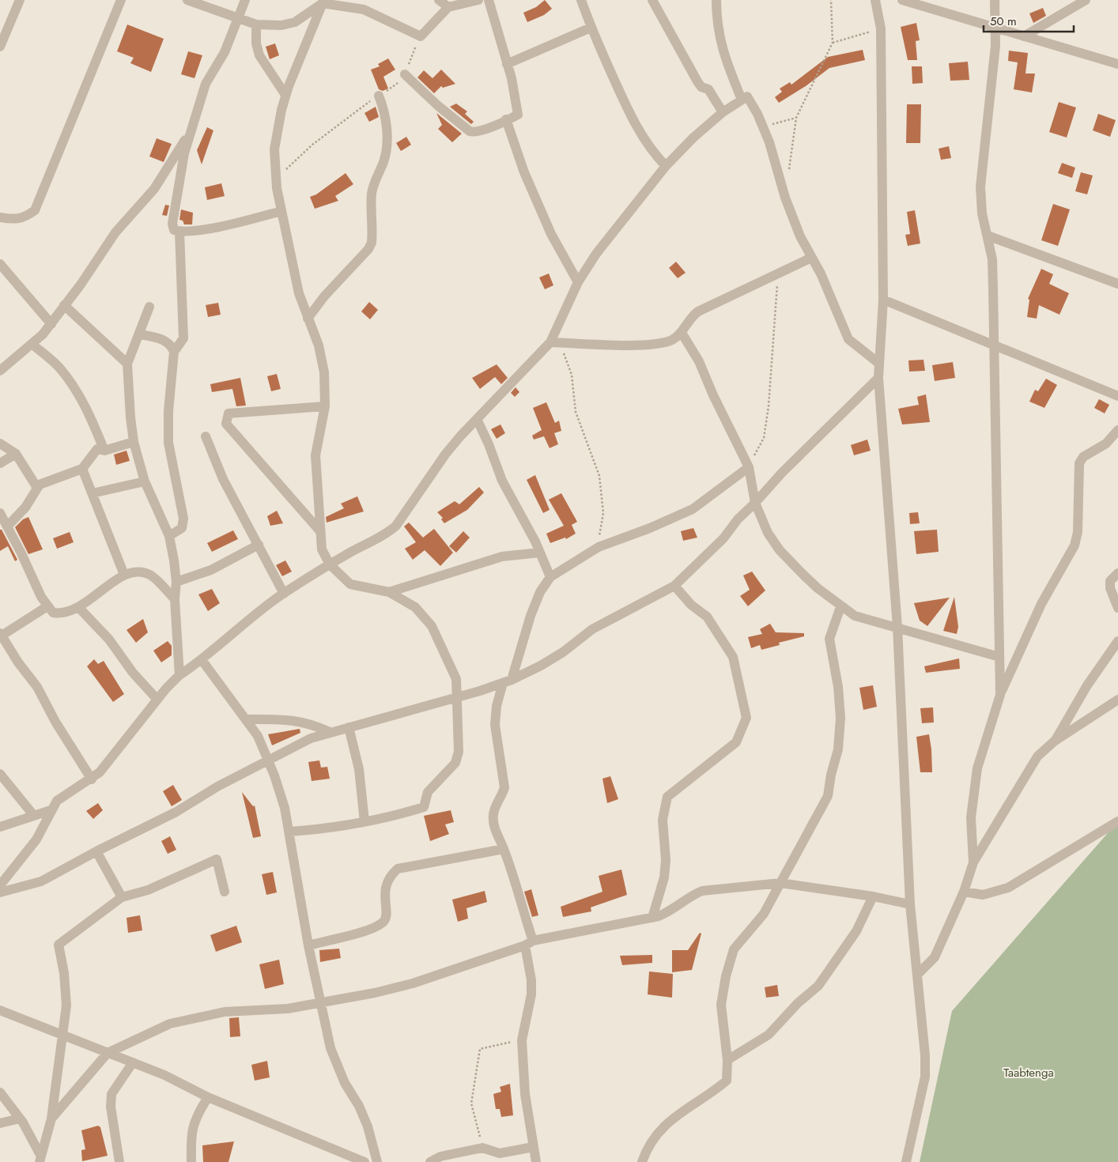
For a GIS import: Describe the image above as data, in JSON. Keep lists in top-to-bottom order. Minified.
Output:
{"parks":["Taabtenga"],"scale_bar":"50 m"}
